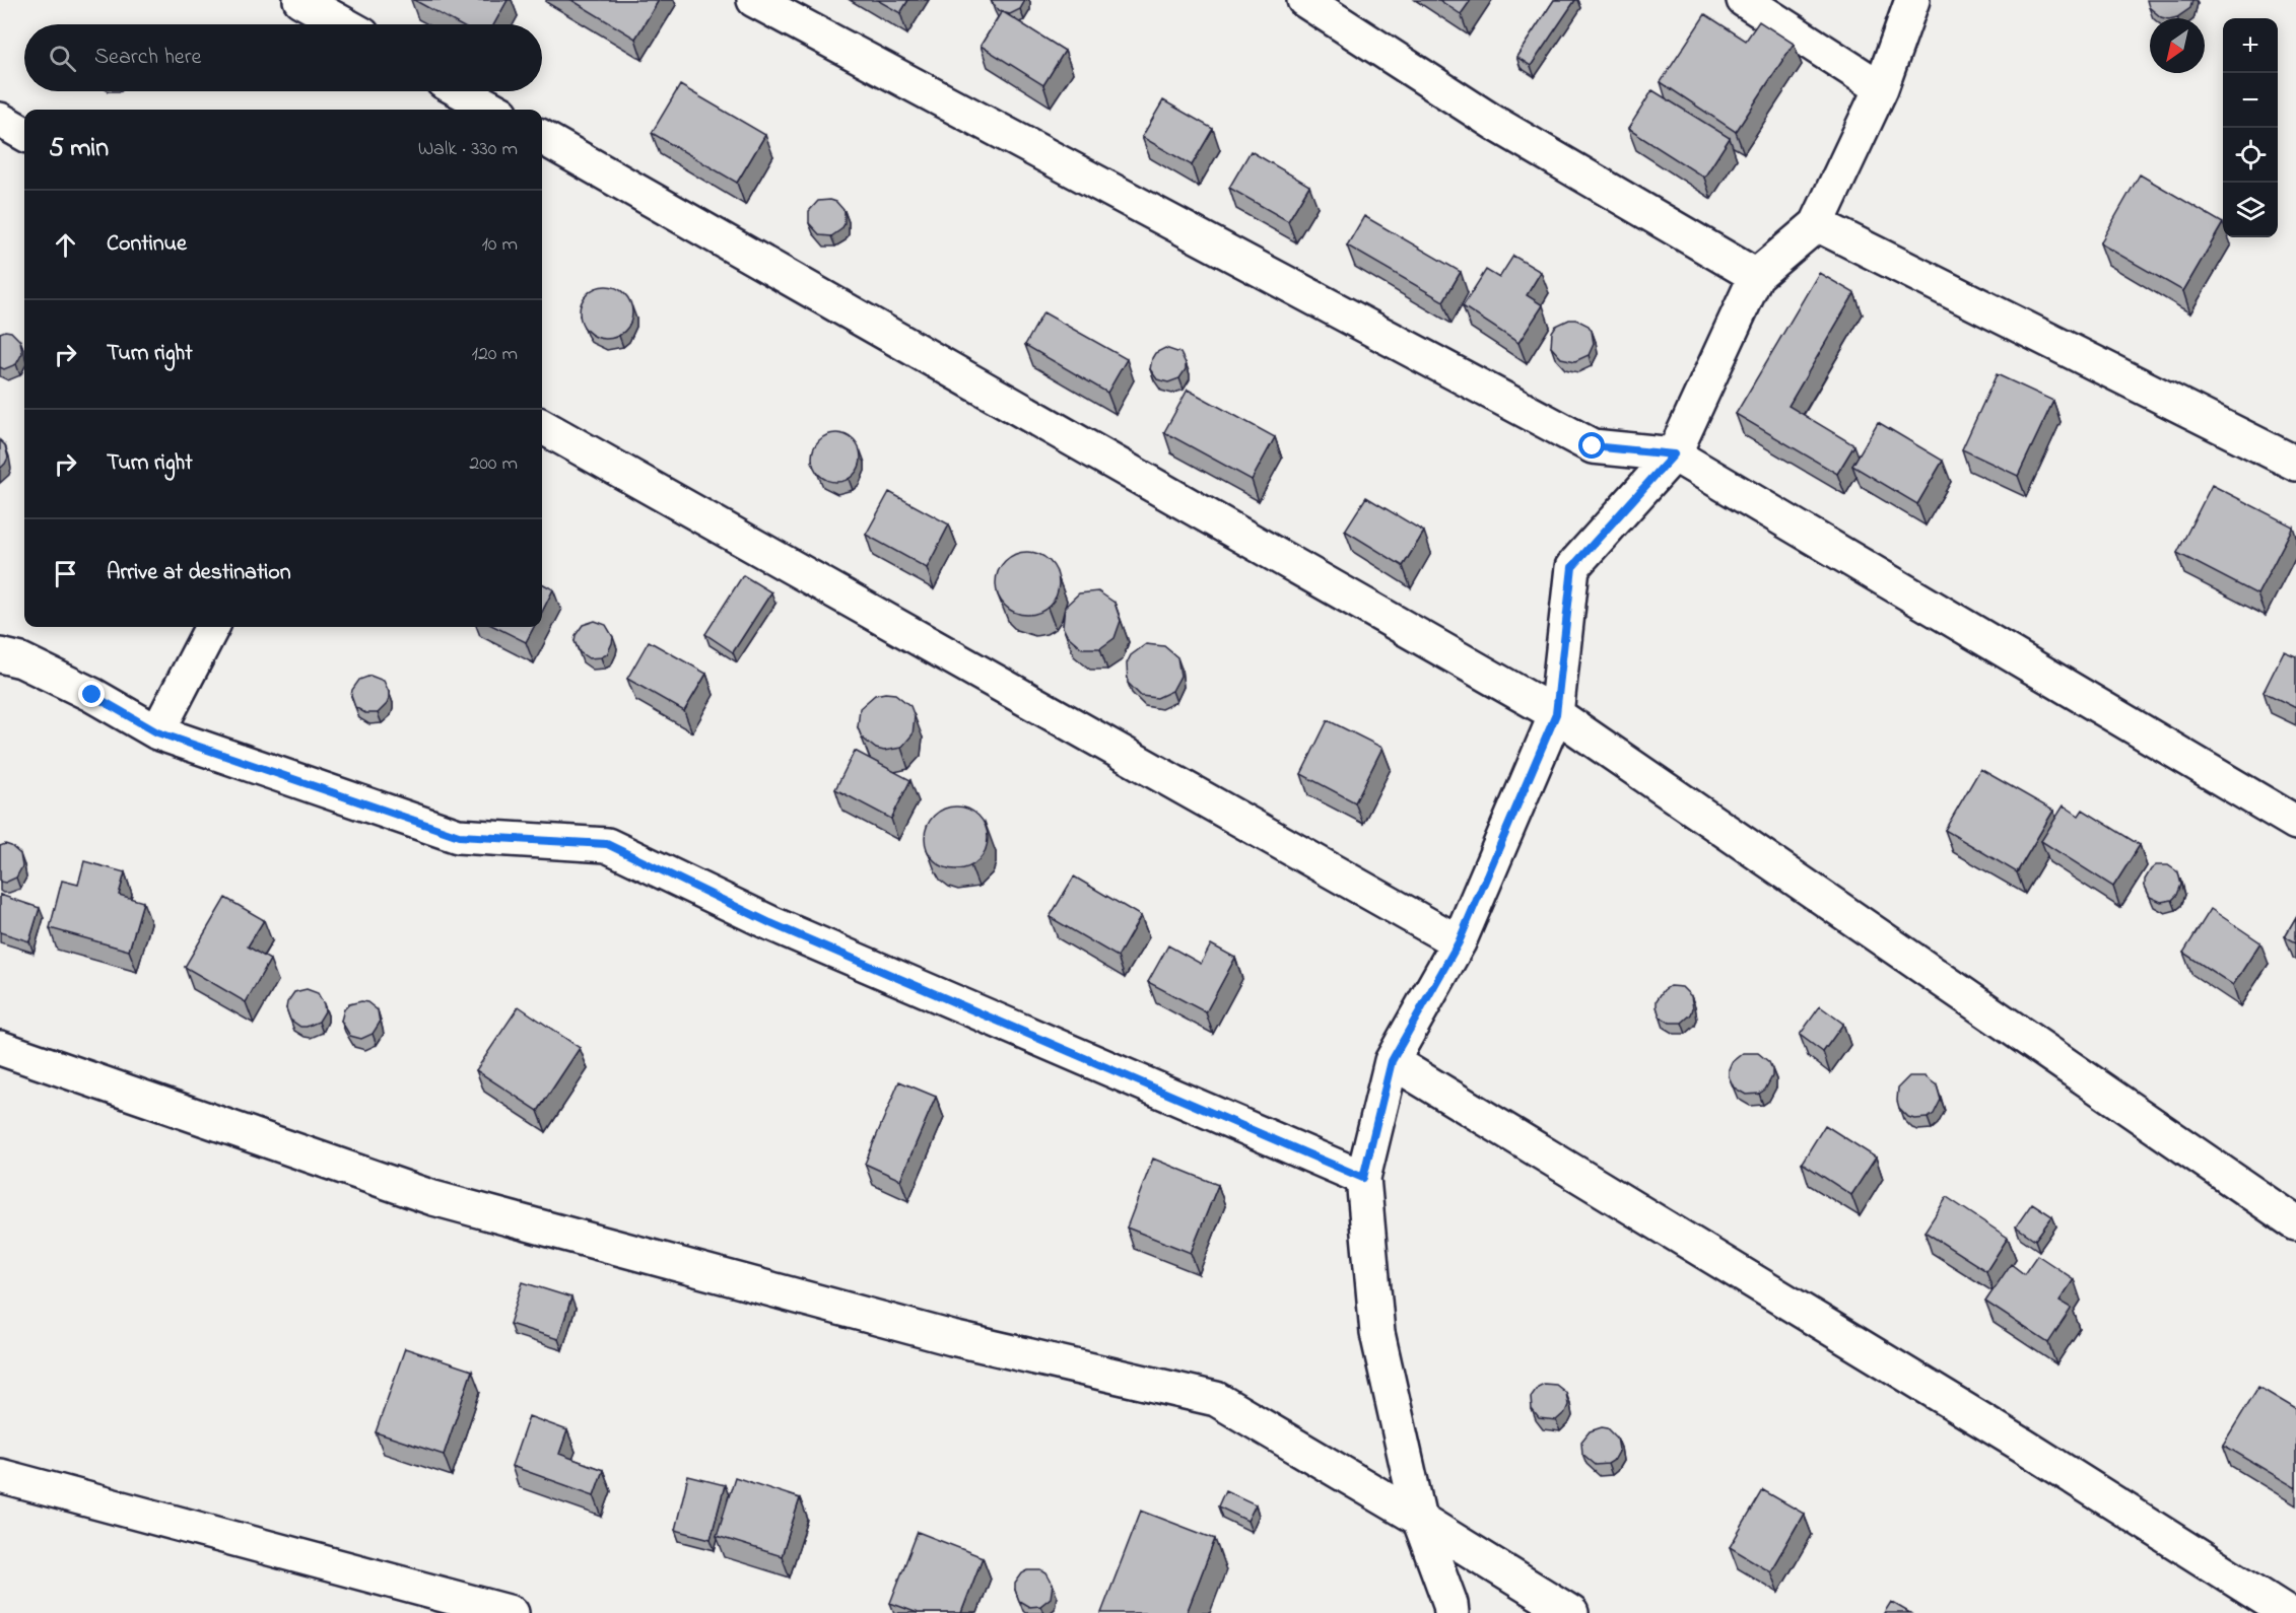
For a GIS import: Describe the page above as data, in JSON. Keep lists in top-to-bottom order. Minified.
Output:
{"north":"bottom left","page":{"map_buttons":["+","−"],"search":"Search here","heading":["5 min","Walk · 330 m"],"list":[["Continue","10 m"],["Turn right","120 m"],["Turn right","200 m"],"Arrive at destination"]}}
